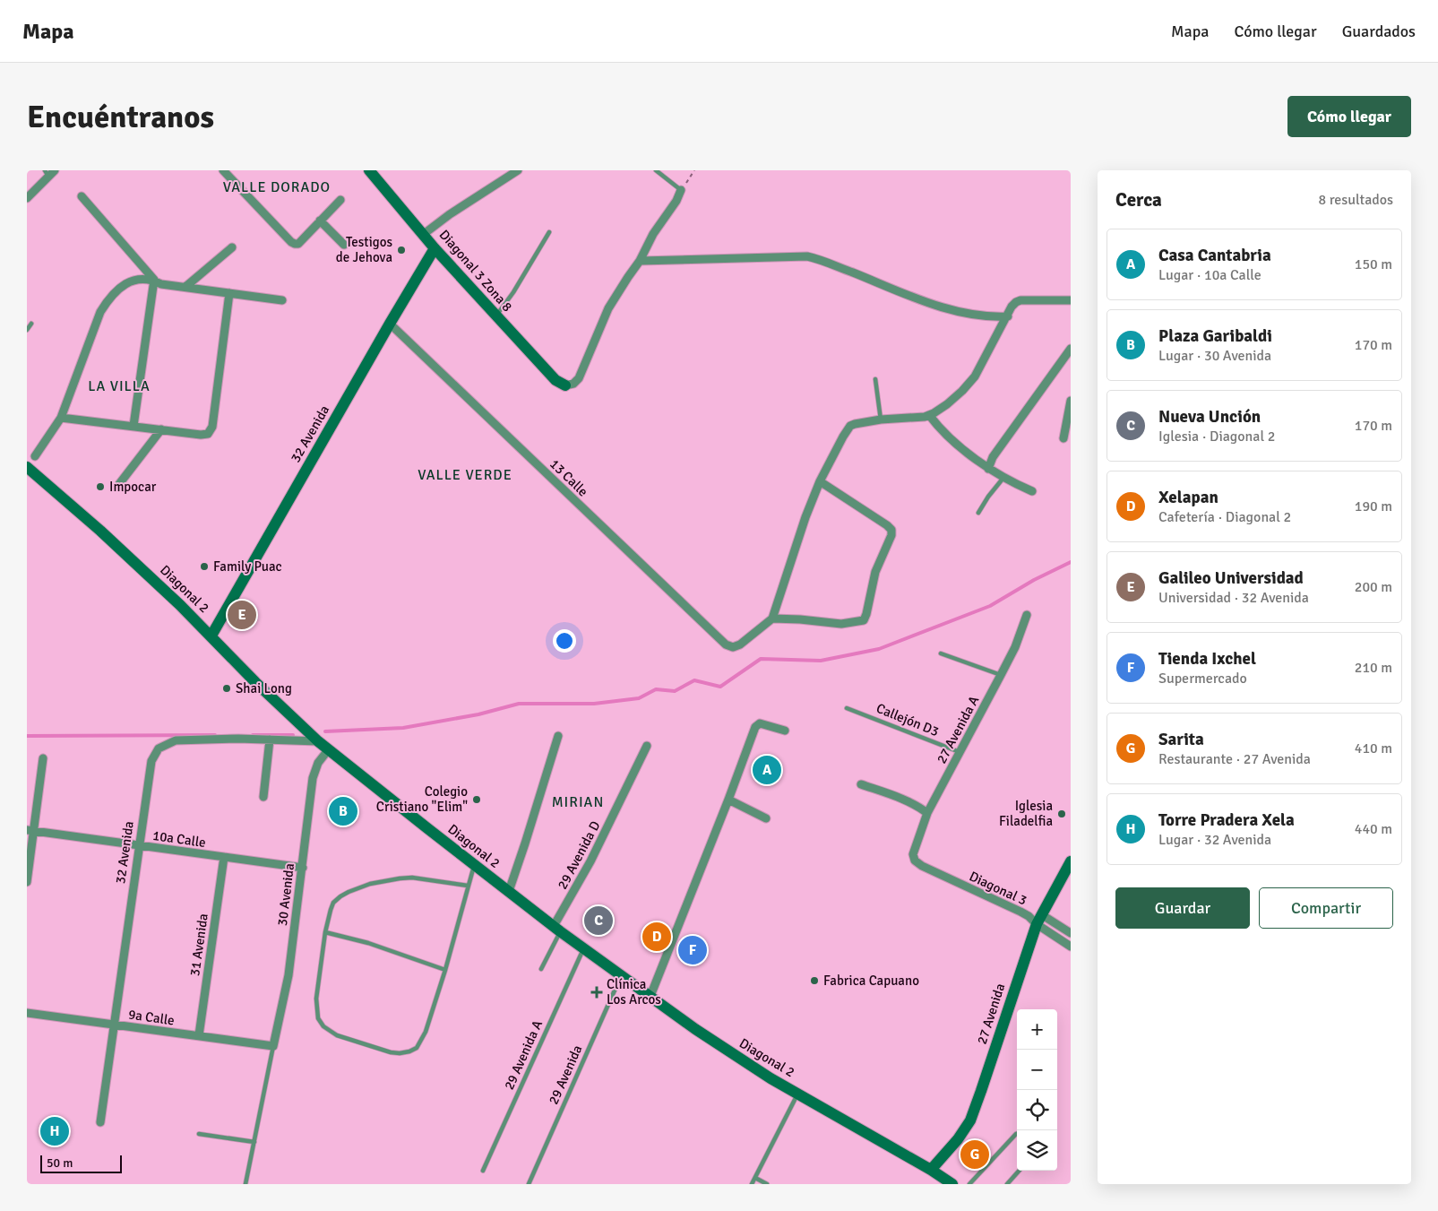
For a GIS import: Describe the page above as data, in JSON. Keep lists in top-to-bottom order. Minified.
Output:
{"streets":{"main road":["Diagonal 3 Zona 8","32 Avenida","Diagonal 2","27 Avenida"],"street":["13 Calle","27 Avenida A","10a Calle","29 Avenida D","Diagonal 3","30 Avenida","31 Avenida","9a Calle"],"lane":["Callejón D3","29 Avenida A","29 Avenida"]},"crossings":[["Diagonal 3 Zona 8","32 Avenida"],["32 Avenida","13 Calle"],["32 Avenida","Diagonal 2"],["32 Avenida","10a Calle"],["32 Avenida","9a Calle"],["Diagonal 2","29 Avenida D"],["Diagonal 2","30 Avenida"],["Diagonal 2","27 Avenida"],["Diagonal 2","29 Avenida A"],["Diagonal 2","29 Avenida"],["Callejón D3","27 Avenida A"],["27 Avenida A","Diagonal 3"],["10a Calle","30 Avenida"],["10a Calle","31 Avenida"],["Diagonal 3","27 Avenida"],["30 Avenida","9a Calle"],["31 Avenida","9a Calle"]],"districts":["VALLE DORADO","LA VILLA","VALLE VERDE","MIRIAN"],"places":{"other":["Testigos de Jehova","Impocar","Family Puac","Shai Long","Colegio Cristiano \"Elim\"","Iglesia Filadelfia","Fabrica Capuano"],"health":["Clínica Los Arcos"]},"scale_bar":"50 m","page":{"header":"Mapa","nav":["Mapa","Cómo llegar","Guardados"],"buttons":["Cómo llegar",["Guardar","Compartir"]],"title":"Encuéntranos","heading":["Cerca","8 resultados"],"list":[{"mark":"A","name":"Casa Cantabria","note":"Lugar · 10a Calle","value":"150 m"},{"mark":"B","name":"Plaza Garibaldi","note":"Lugar · 30 Avenida","value":"170 m"},{"mark":"C","name":"Nueva Unción","note":"Iglesia · Diagonal 2","value":"170 m"},{"mark":"D","name":"Xelapan","note":"Cafetería · Diagonal 2","value":"190 m"},{"mark":"E","name":"Galileo Universidad","note":"Universidad · 32 Avenida","value":"200 m"},{"mark":"F","name":"Tienda Ixchel","note":"Supermercado","value":"210 m"},{"mark":"G","name":"Sarita","note":"Restaurante · 27 Avenida","value":"410 m"},{"mark":"H","name":"Torre Pradera Xela","note":"Lugar · 32 Avenida","value":"440 m"}],"pins":["E","A","B","C","D","F","H","G"],"map_buttons":["+","−"],"scale":"50 m"}}
